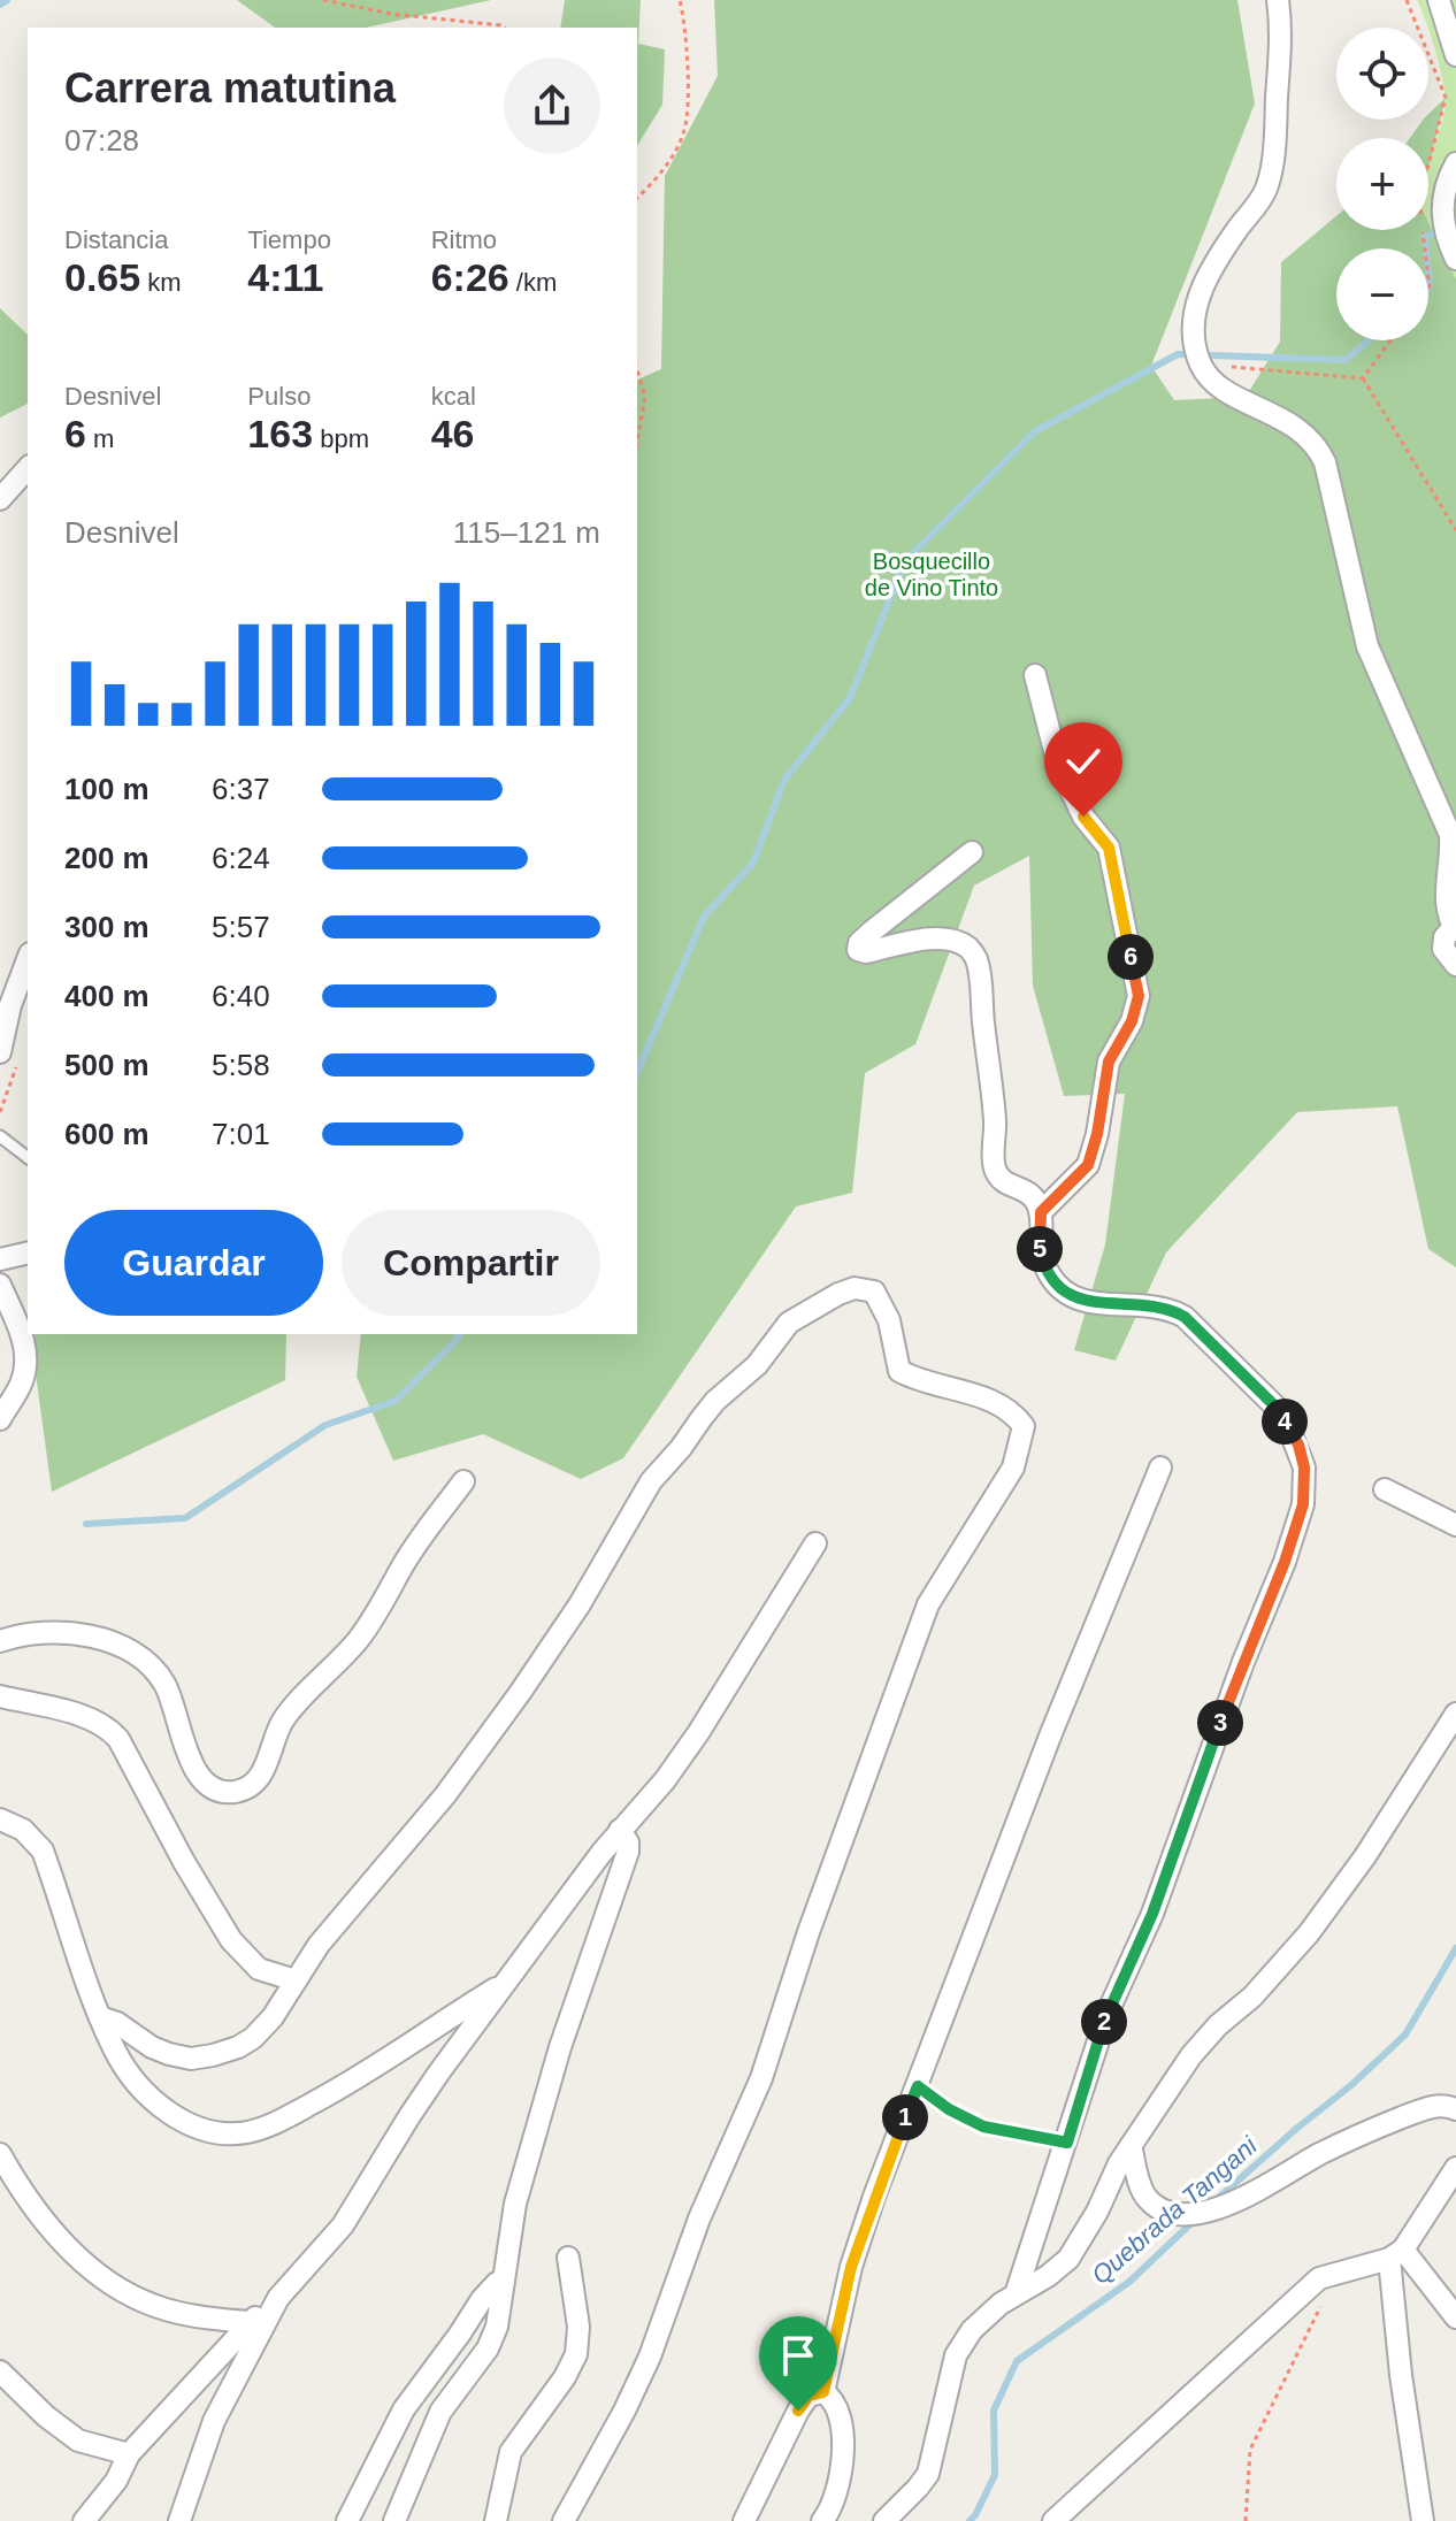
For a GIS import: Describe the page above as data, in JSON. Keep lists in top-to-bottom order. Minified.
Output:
{"water":["Quebrada Tangani"],"parks":["Bosquecillo de Vino Tinto"],"page":{"map_buttons":["+","−"],"heading":["Carrera matutina","07:28"],"stats":[["Distancia","0.65 km"],["Tiempo","4:11"],["Ritmo","6:26 /km"],["Desnivel","6 m"],["Pulso","163 bpm"],["kcal","46"]],"chart":["Desnivel","115–121 m"],"list":[{"name":"100 m","note":"6:37"},{"name":"200 m","note":"6:24"},{"name":"300 m","note":"5:57"},{"name":"400 m","note":"6:40"},{"name":"500 m","note":"5:58"},{"name":"600 m","note":"7:01"}],"pins":["6","5","4","3","2","1"],"buttons":["Guardar","Compartir"]}}
